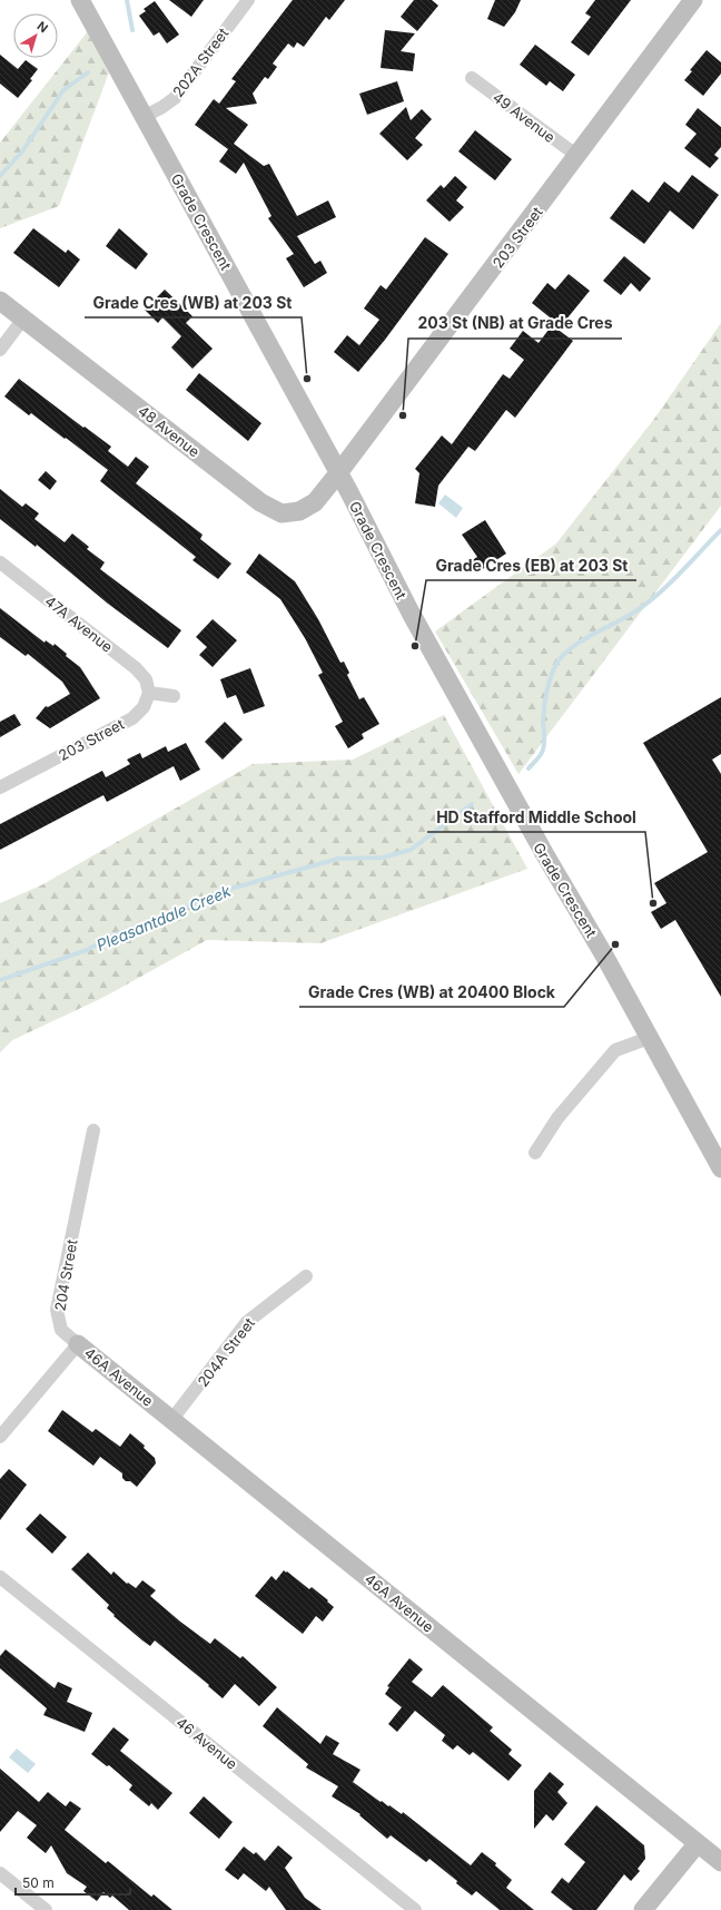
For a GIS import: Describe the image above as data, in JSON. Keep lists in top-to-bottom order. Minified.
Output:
{"streets":{"street":["202A Street","49 Avenue","Grade Crescent","203 Street","48 Avenue","47A Avenue","204 Street","204A Street","46A Avenue","46 Avenue"]},"crossings":[["202A Street","Grade Crescent"],["49 Avenue","203 Street"],["Grade Crescent","203 Street"],["Grade Crescent","48 Avenue"],["203 Street","48 Avenue"],["203 Street","47A Avenue"],["204 Street","46A Avenue"],["204A Street","46A Avenue"]],"water":["Pleasantdale Creek"],"places":["Grade Cres (WB) at 203 St","203 St (NB) at Grade Cres","Grade Cres (EB) at 203 St","HD Stafford Middle School","Grade Cres (WB) at 20400 Block"],"scale_bar":"50 m","north":"top right"}
